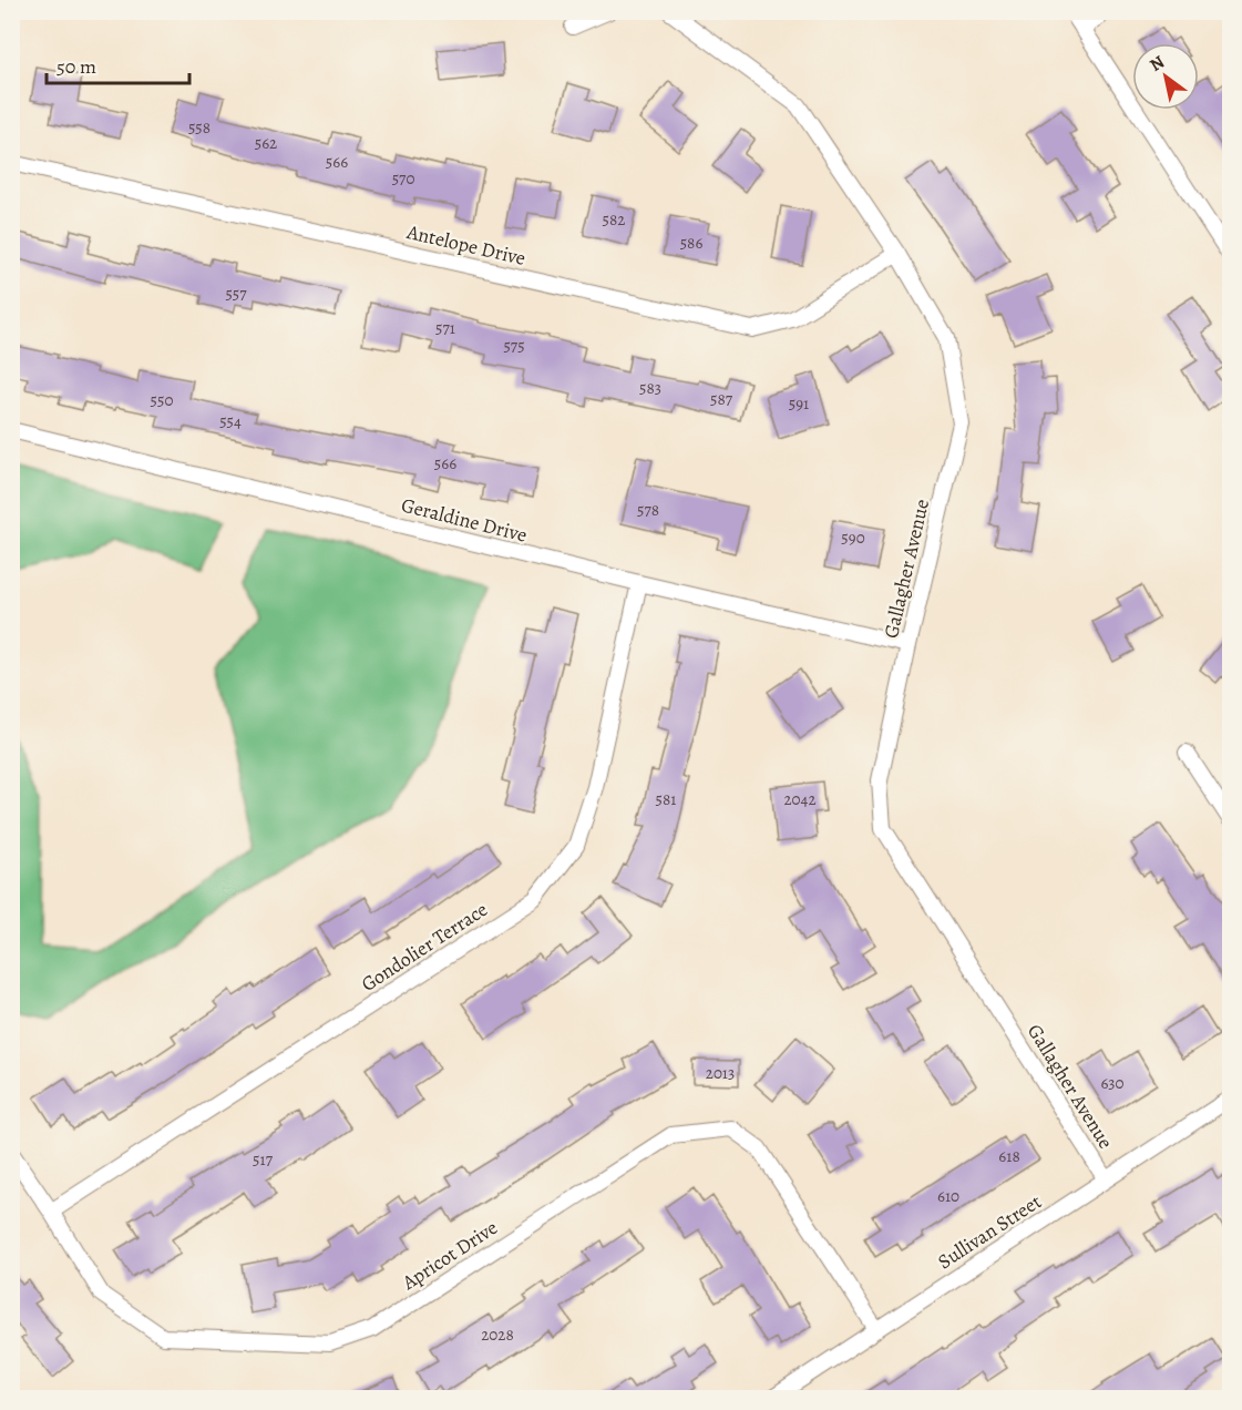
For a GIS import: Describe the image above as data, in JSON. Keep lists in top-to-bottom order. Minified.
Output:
{"streets":{"street":["Antelope Drive","Geraldine Drive","Gallagher Avenue","Gondolier Terrace","Sullivan Street","Apricot Drive"]},"crossings":[["Antelope Drive","Gallagher Avenue"],["Geraldine Drive","Gallagher Avenue"],["Geraldine Drive","Gondolier Terrace"],["Gallagher Avenue","Sullivan Street"],["Gondolier Terrace","Apricot Drive"],["Sullivan Street","Apricot Drive"]],"house_numbers":["558","562","566","570","582","586","557","571","575","583","587","550","591","554","566","578","590","581","2042","2013","630","618","517","610","2028"],"scale_bar":"50 m","north":"top left"}
